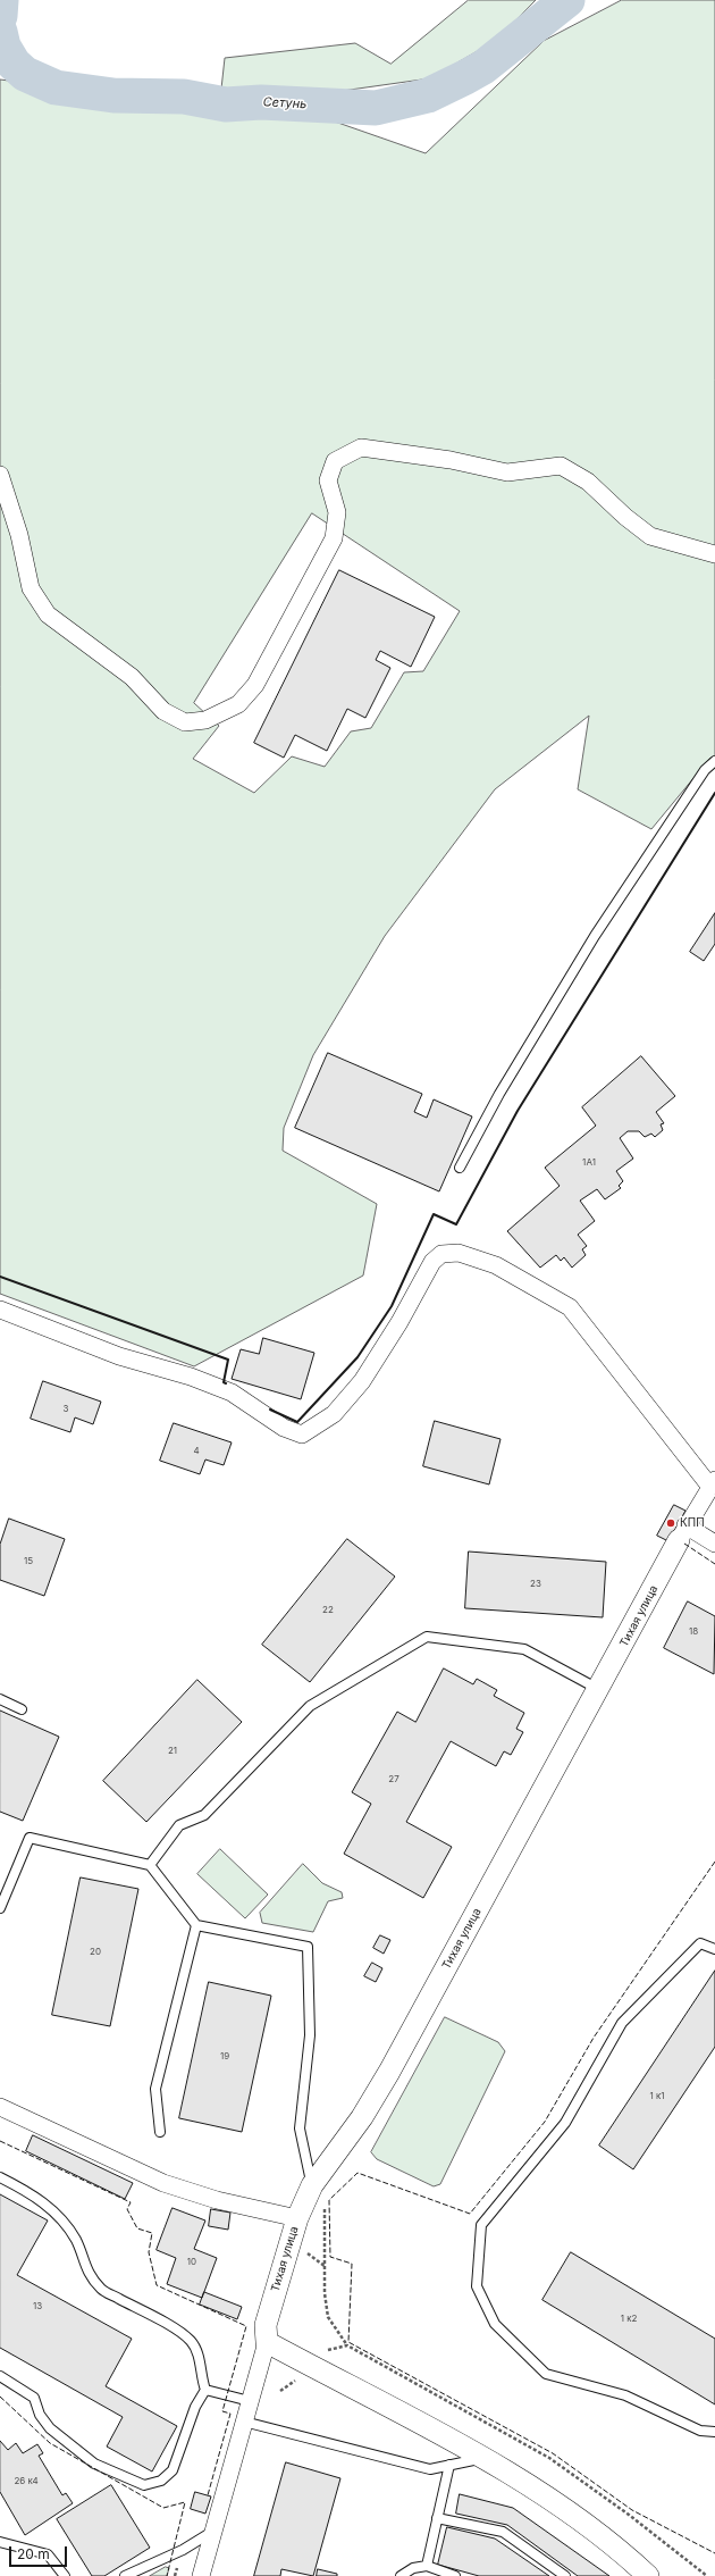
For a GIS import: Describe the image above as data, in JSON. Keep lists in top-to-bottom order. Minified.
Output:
{"streets":{"street":["Тихая улица"]},"water":["Сетунь"],"places":["КПП"],"house_numbers":["1А1","3","4","15","23","22","18","21","27","20","19","1 к1","10","13","1 к2","26 к4"],"scale_bar":"20 m"}
